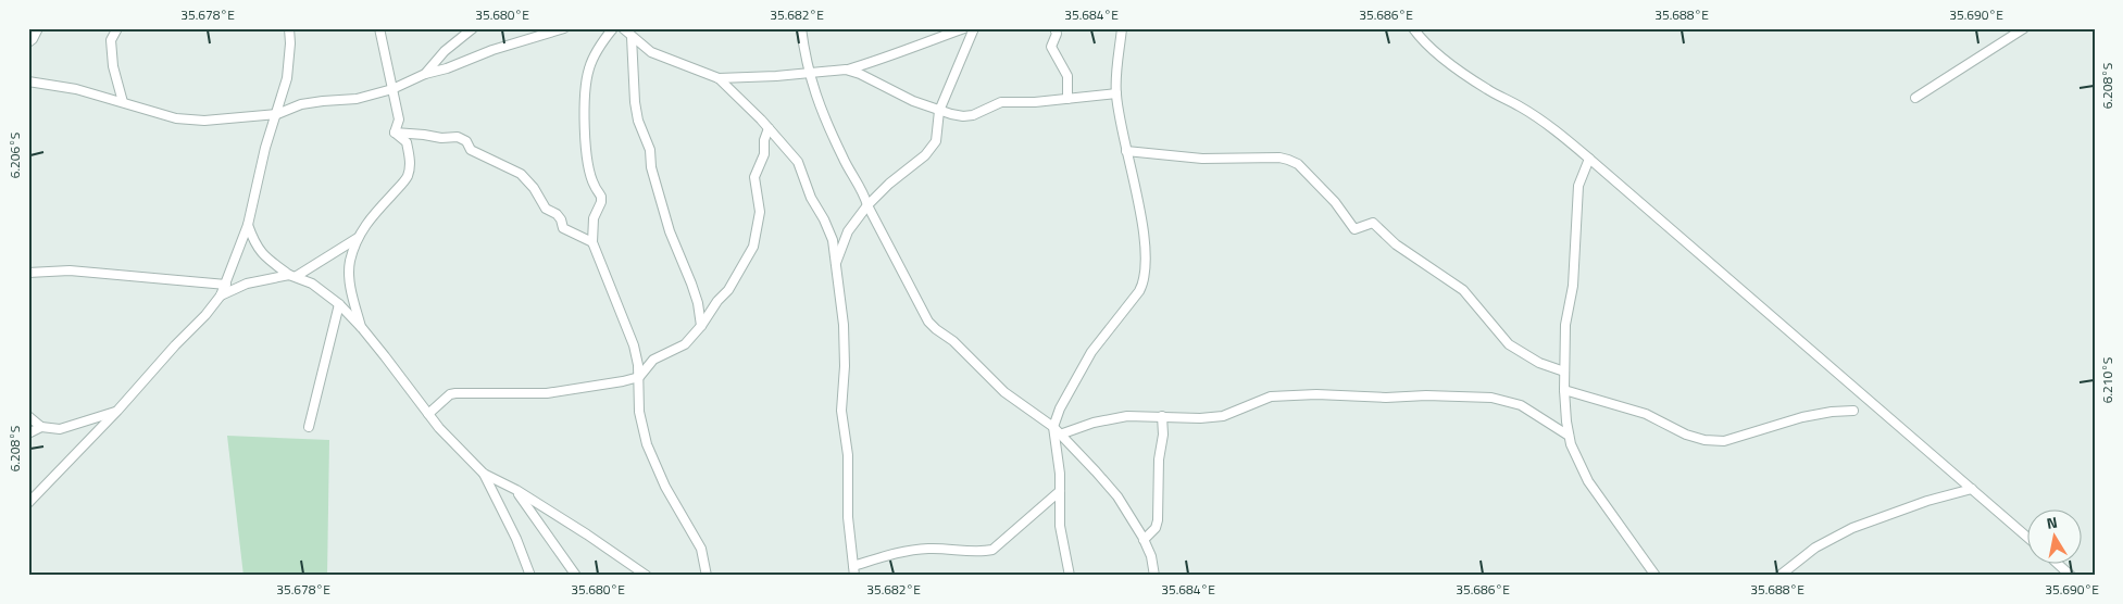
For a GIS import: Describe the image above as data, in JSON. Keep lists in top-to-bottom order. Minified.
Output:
{"north":"top","coordinates":["35.678°E","35.680°E","35.682°E","35.684°E","35.686°E","35.688°E","35.690°E","6.208°S","6.206°S","6.210°S"]}
